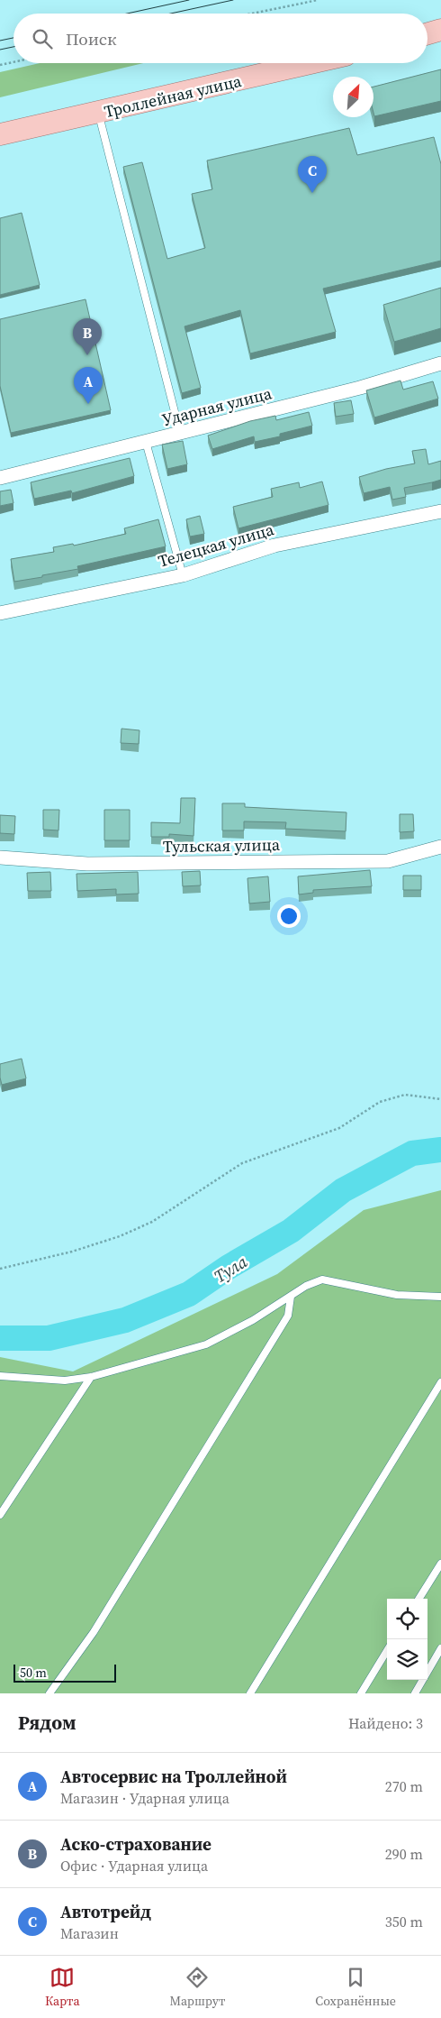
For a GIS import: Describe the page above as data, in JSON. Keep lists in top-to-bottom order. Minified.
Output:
{"streets":{"main road":["Троллейная улица"],"street":["Ударная улица","Телецкая улица","Тульская улица"]},"water":["Тула"],"scale_bar":"50 m","north":"top right","page":{"search":"Поиск","pins":["C","B","A"],"scale":"50 m","heading":["Рядом","Найдено: 3"],"list":[{"mark":"A","name":"Автосервис на Троллейной","note":"Магазин · Ударная улица","value":"270 m"},{"mark":"B","name":"Аско-страхование","note":"Офис · Ударная улица","value":"290 m"},{"mark":"C","name":"Автотрейд","note":"Магазин","value":"350 m"}],"nav":["Карта","Маршрут","Сохранённые"]}}
